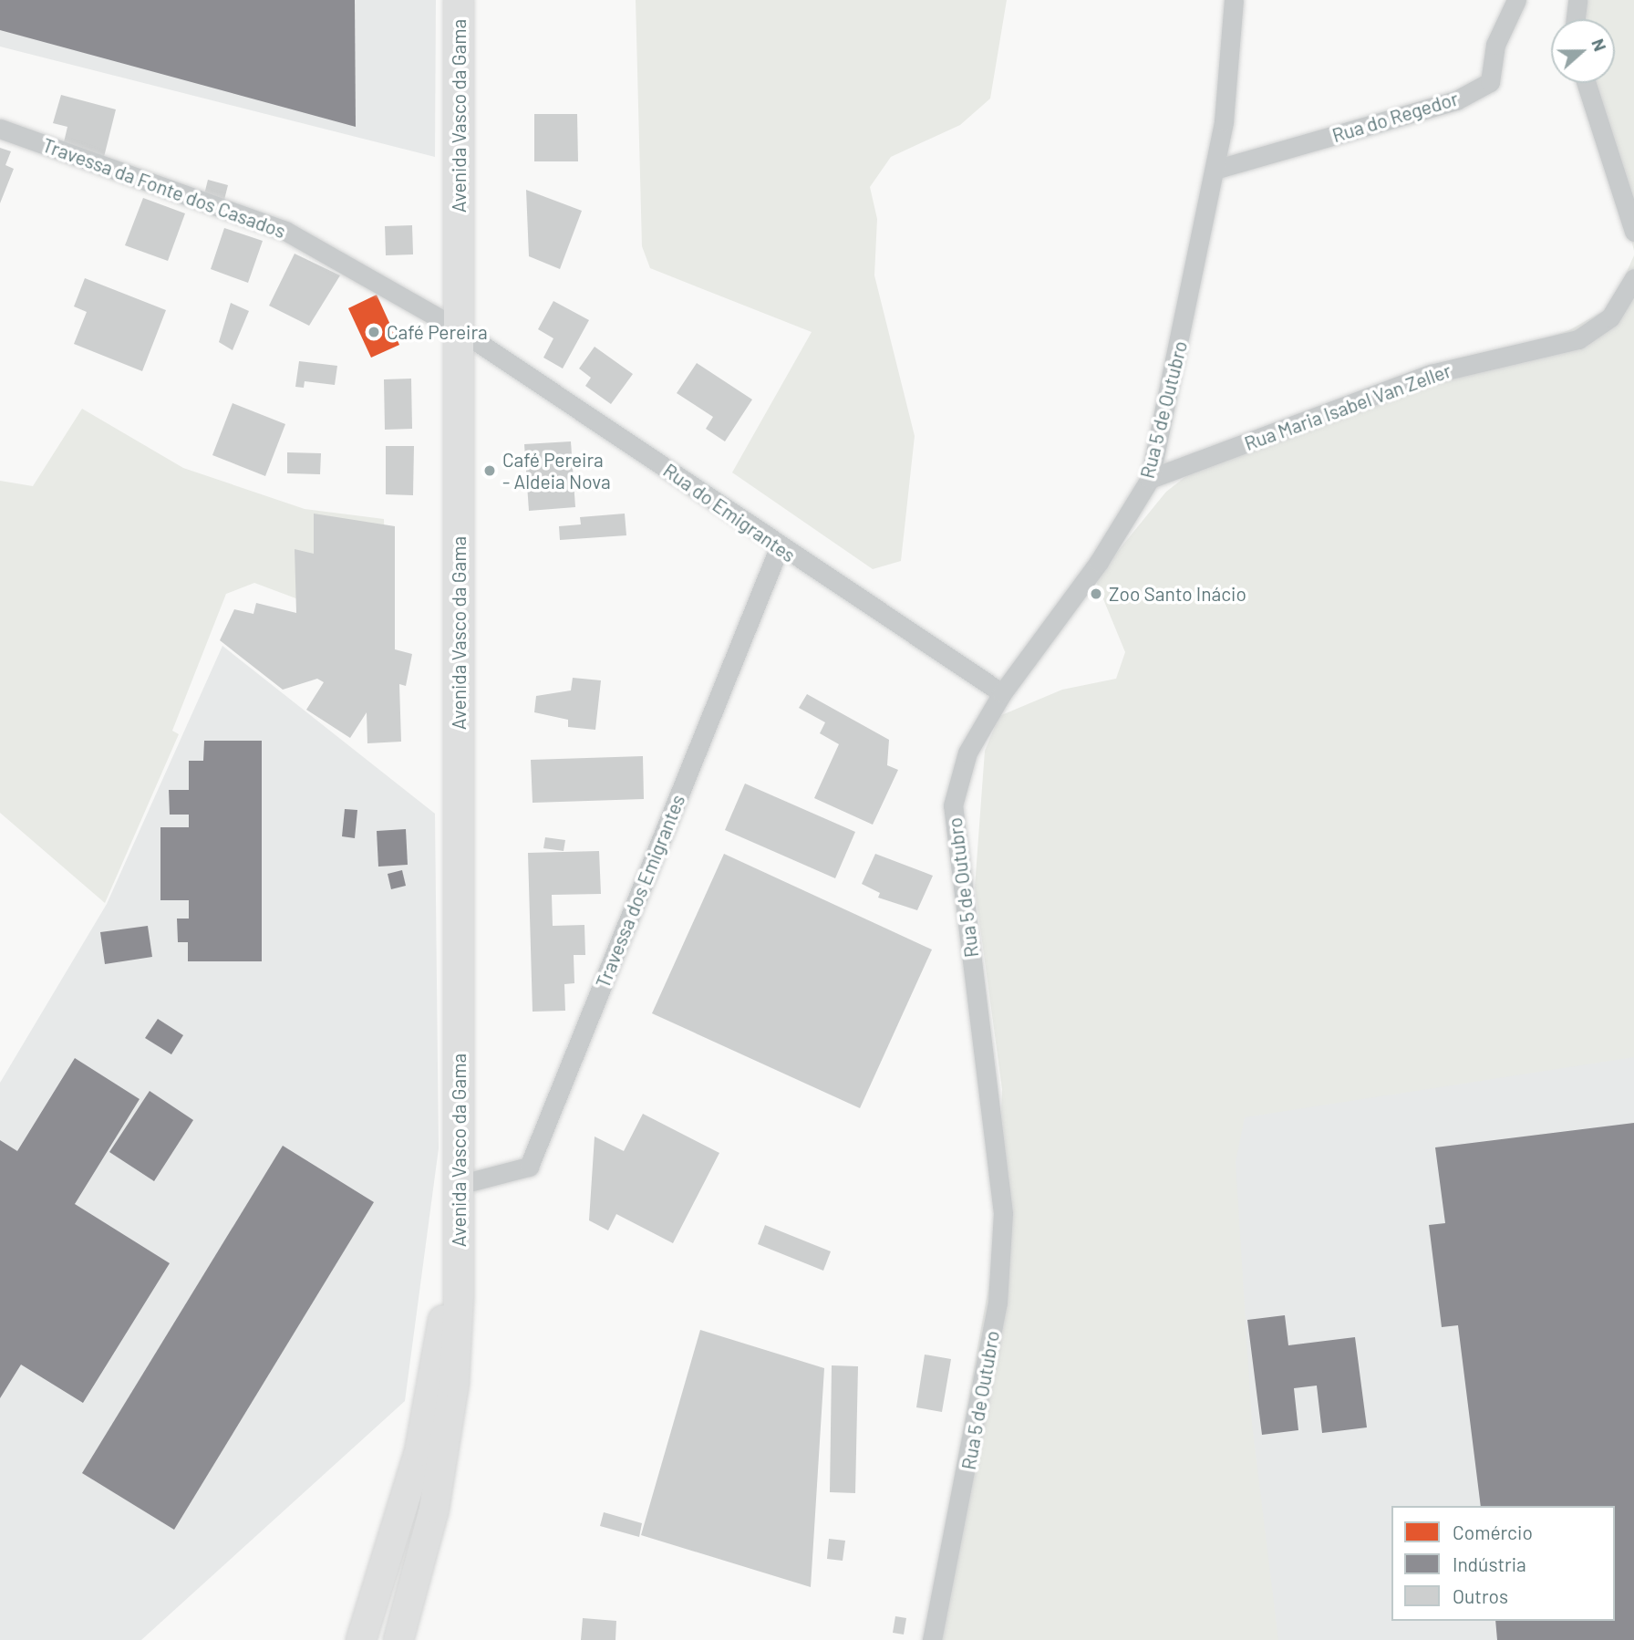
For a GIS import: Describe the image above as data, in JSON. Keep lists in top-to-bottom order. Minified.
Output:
{"streets":{"main road":["Avenida Vasco da Gama"],"street":["Rua do Regedor","Travessa da Fonte dos Casados","Rua Maria Isabel Van Zeller","Rua 5 de Outubro","Rua do Emigrantes","Travessa dos Emigrantes"]},"crossings":[["Avenida Vasco da Gama","Travessa da Fonte dos Casados"],["Avenida Vasco da Gama","Rua do Emigrantes"],["Avenida Vasco da Gama","Travessa dos Emigrantes"],["Rua do Regedor","Rua 5 de Outubro"],["Travessa da Fonte dos Casados","Rua do Emigrantes"],["Rua Maria Isabel Van Zeller","Rua 5 de Outubro"],["Rua 5 de Outubro","Rua do Emigrantes"],["Rua do Emigrantes","Travessa dos Emigrantes"]],"places":["Café Pereira","Café Pereira - Aldeia Nova","Zoo Santo Inácio"],"legend":["Comércio","Indústria","Outros"],"north":"right"}
